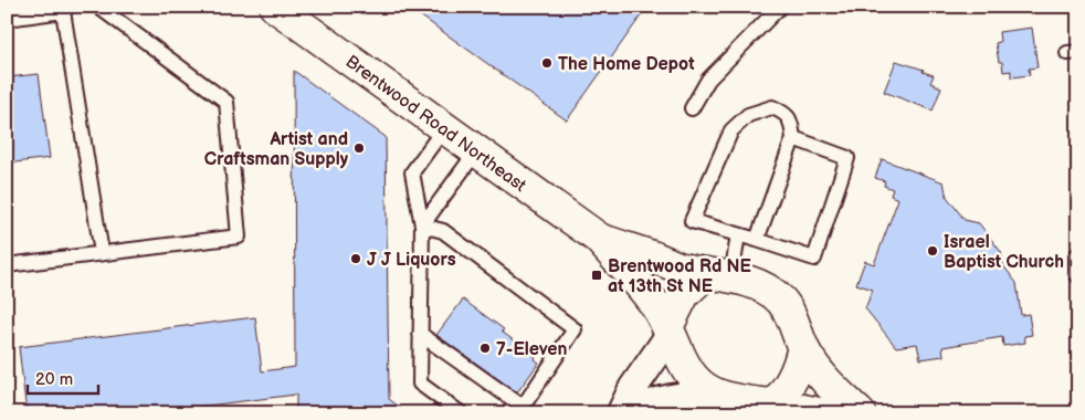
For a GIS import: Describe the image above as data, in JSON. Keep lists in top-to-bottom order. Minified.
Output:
{"streets":{"main road":["Brentwood Road Northeast"]},"places":{"other":["The Home Depot","Artist and Craftsman Supply","Israel Baptist Church","J J Liquors","7-Eleven"],"transit":["Brentwood Rd NE at 13th St NE"]},"scale_bar":"20 m"}
